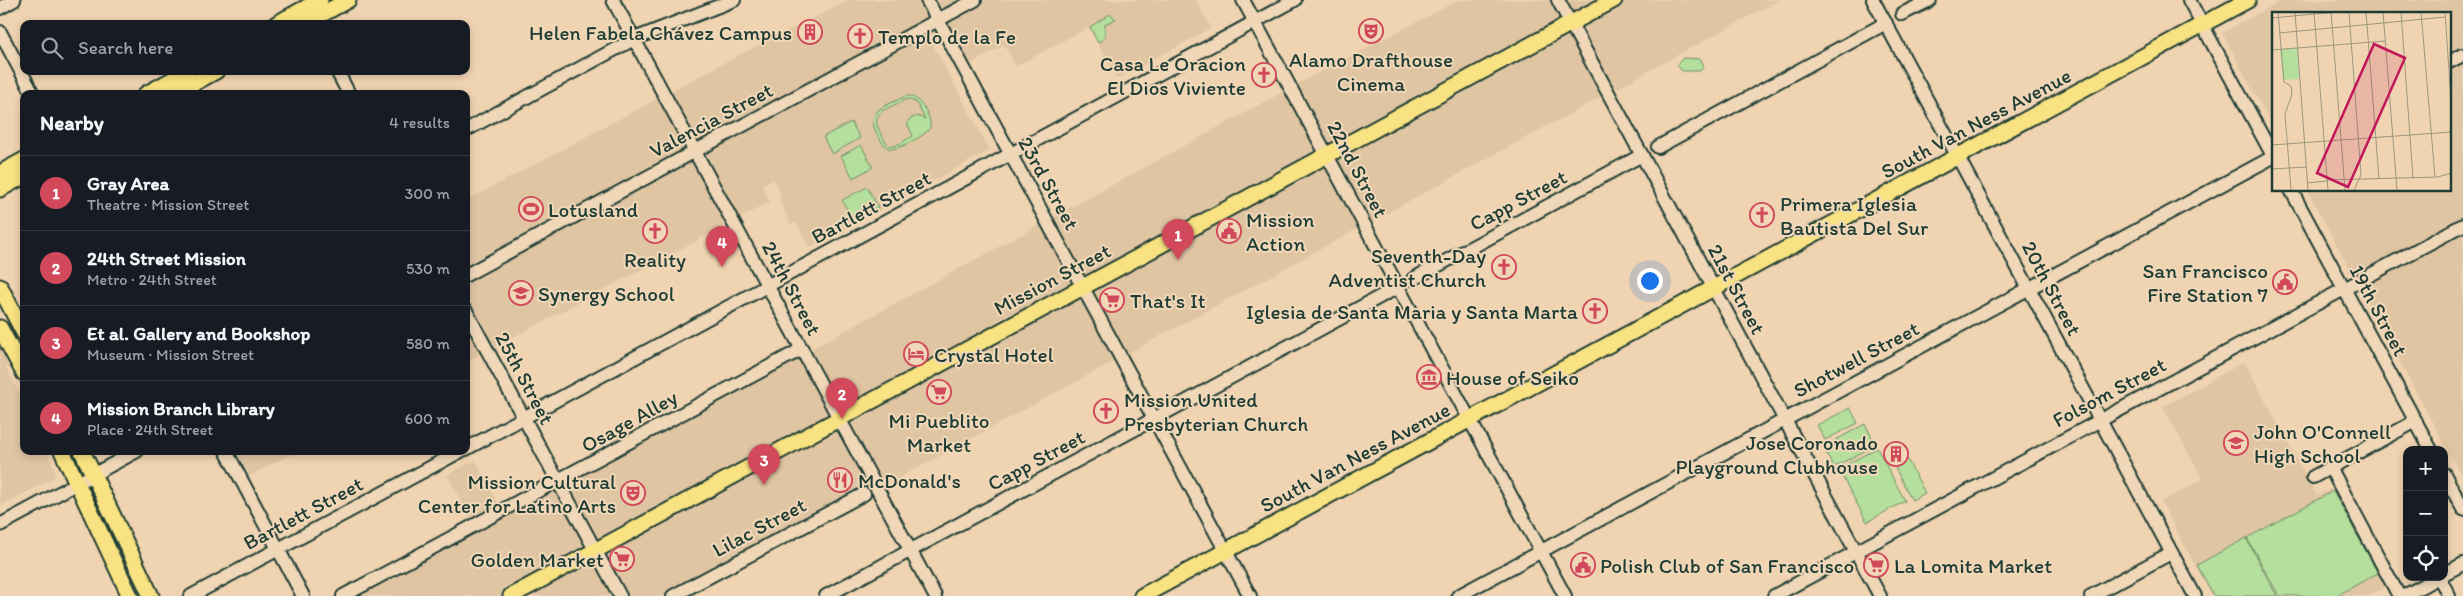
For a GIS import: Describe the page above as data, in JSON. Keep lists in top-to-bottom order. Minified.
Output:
{"streets":{"main road":["South Van Ness Avenue","Mission Street"],"street":["Valencia Street","22nd Street","23rd Street","Capp Street","Bartlett Street","24th Street","20th Street","21st Street","19th Street","Shotwell Street","25th Street","Folsom Street","Osage Alley","Lilac Street"]},"crossings":[["Valencia Street","23rd Street"],["Valencia Street","24th Street"],["South Van Ness Avenue","22nd Street"],["South Van Ness Avenue","23rd Street"],["South Van Ness Avenue","20th Street"],["South Van Ness Avenue","21st Street"],["22nd Street","Capp Street"],["22nd Street","Bartlett Street"],["22nd Street","Mission Street"],["22nd Street","Shotwell Street"],["23rd Street","Capp Street"],["23rd Street","Bartlett Street"],["23rd Street","Mission Street"],["Capp Street","24th Street"],["Capp Street","21st Street"],["Bartlett Street","24th Street"],["Bartlett Street","25th Street"],["Mission Street","24th Street"],["Mission Street","21st Street"],["Mission Street","25th Street"],["24th Street","Osage Alley"],["20th Street","Shotwell Street"],["20th Street","Folsom Street"],["21st Street","Shotwell Street"],["21st Street","Folsom Street"],["19th Street","Folsom Street"],["25th Street","Osage Alley"]],"places":{"theatre":["Alamo Drafthouse Cinema","Mission Cultural Center for Latino Arts"],"building":["Helen Fabela Chávez Campus","Jose Coronado Playground Clubhouse"],"church":["Templo de la Fe","Casa Le Oracion El Dios Viviente","Primera Iglesia Bautista Del Sur","Reality","Seventh-Day Adventist Church","Iglesia de Santa Maria y Santa Marta","Mission United Presbyterian Church"],"sports":["Lotusland"],"public building":["Mission Action","San Francisco Fire Station 7","Polish Club of San Francisco"],"school or university":["Synergy School","John O'Connell High School"],"supermarket":["That's It","Mi Pueblito Market","Golden Market","La Lomita Market"],"hotel":["Crystal Hotel"],"museum":["House of Seiko"],"restaurant":["McDonald's"]},"page":{"search":"Search here","heading":["Nearby","4 results"],"list":[{"mark":"1","name":"Gray Area","note":"Theatre · Mission Street","value":"300 m"},{"mark":"2","name":"24th Street Mission","note":"Metro · 24th Street","value":"530 m"},{"mark":"3","name":"Et al. Gallery and Bookshop","note":"Museum · Mission Street","value":"580 m"},{"mark":"4","name":"Mission Branch Library","note":"Place · 24th Street","value":"600 m"}],"pins":["1","4","2","3"],"map_buttons":["+","−"]}}
